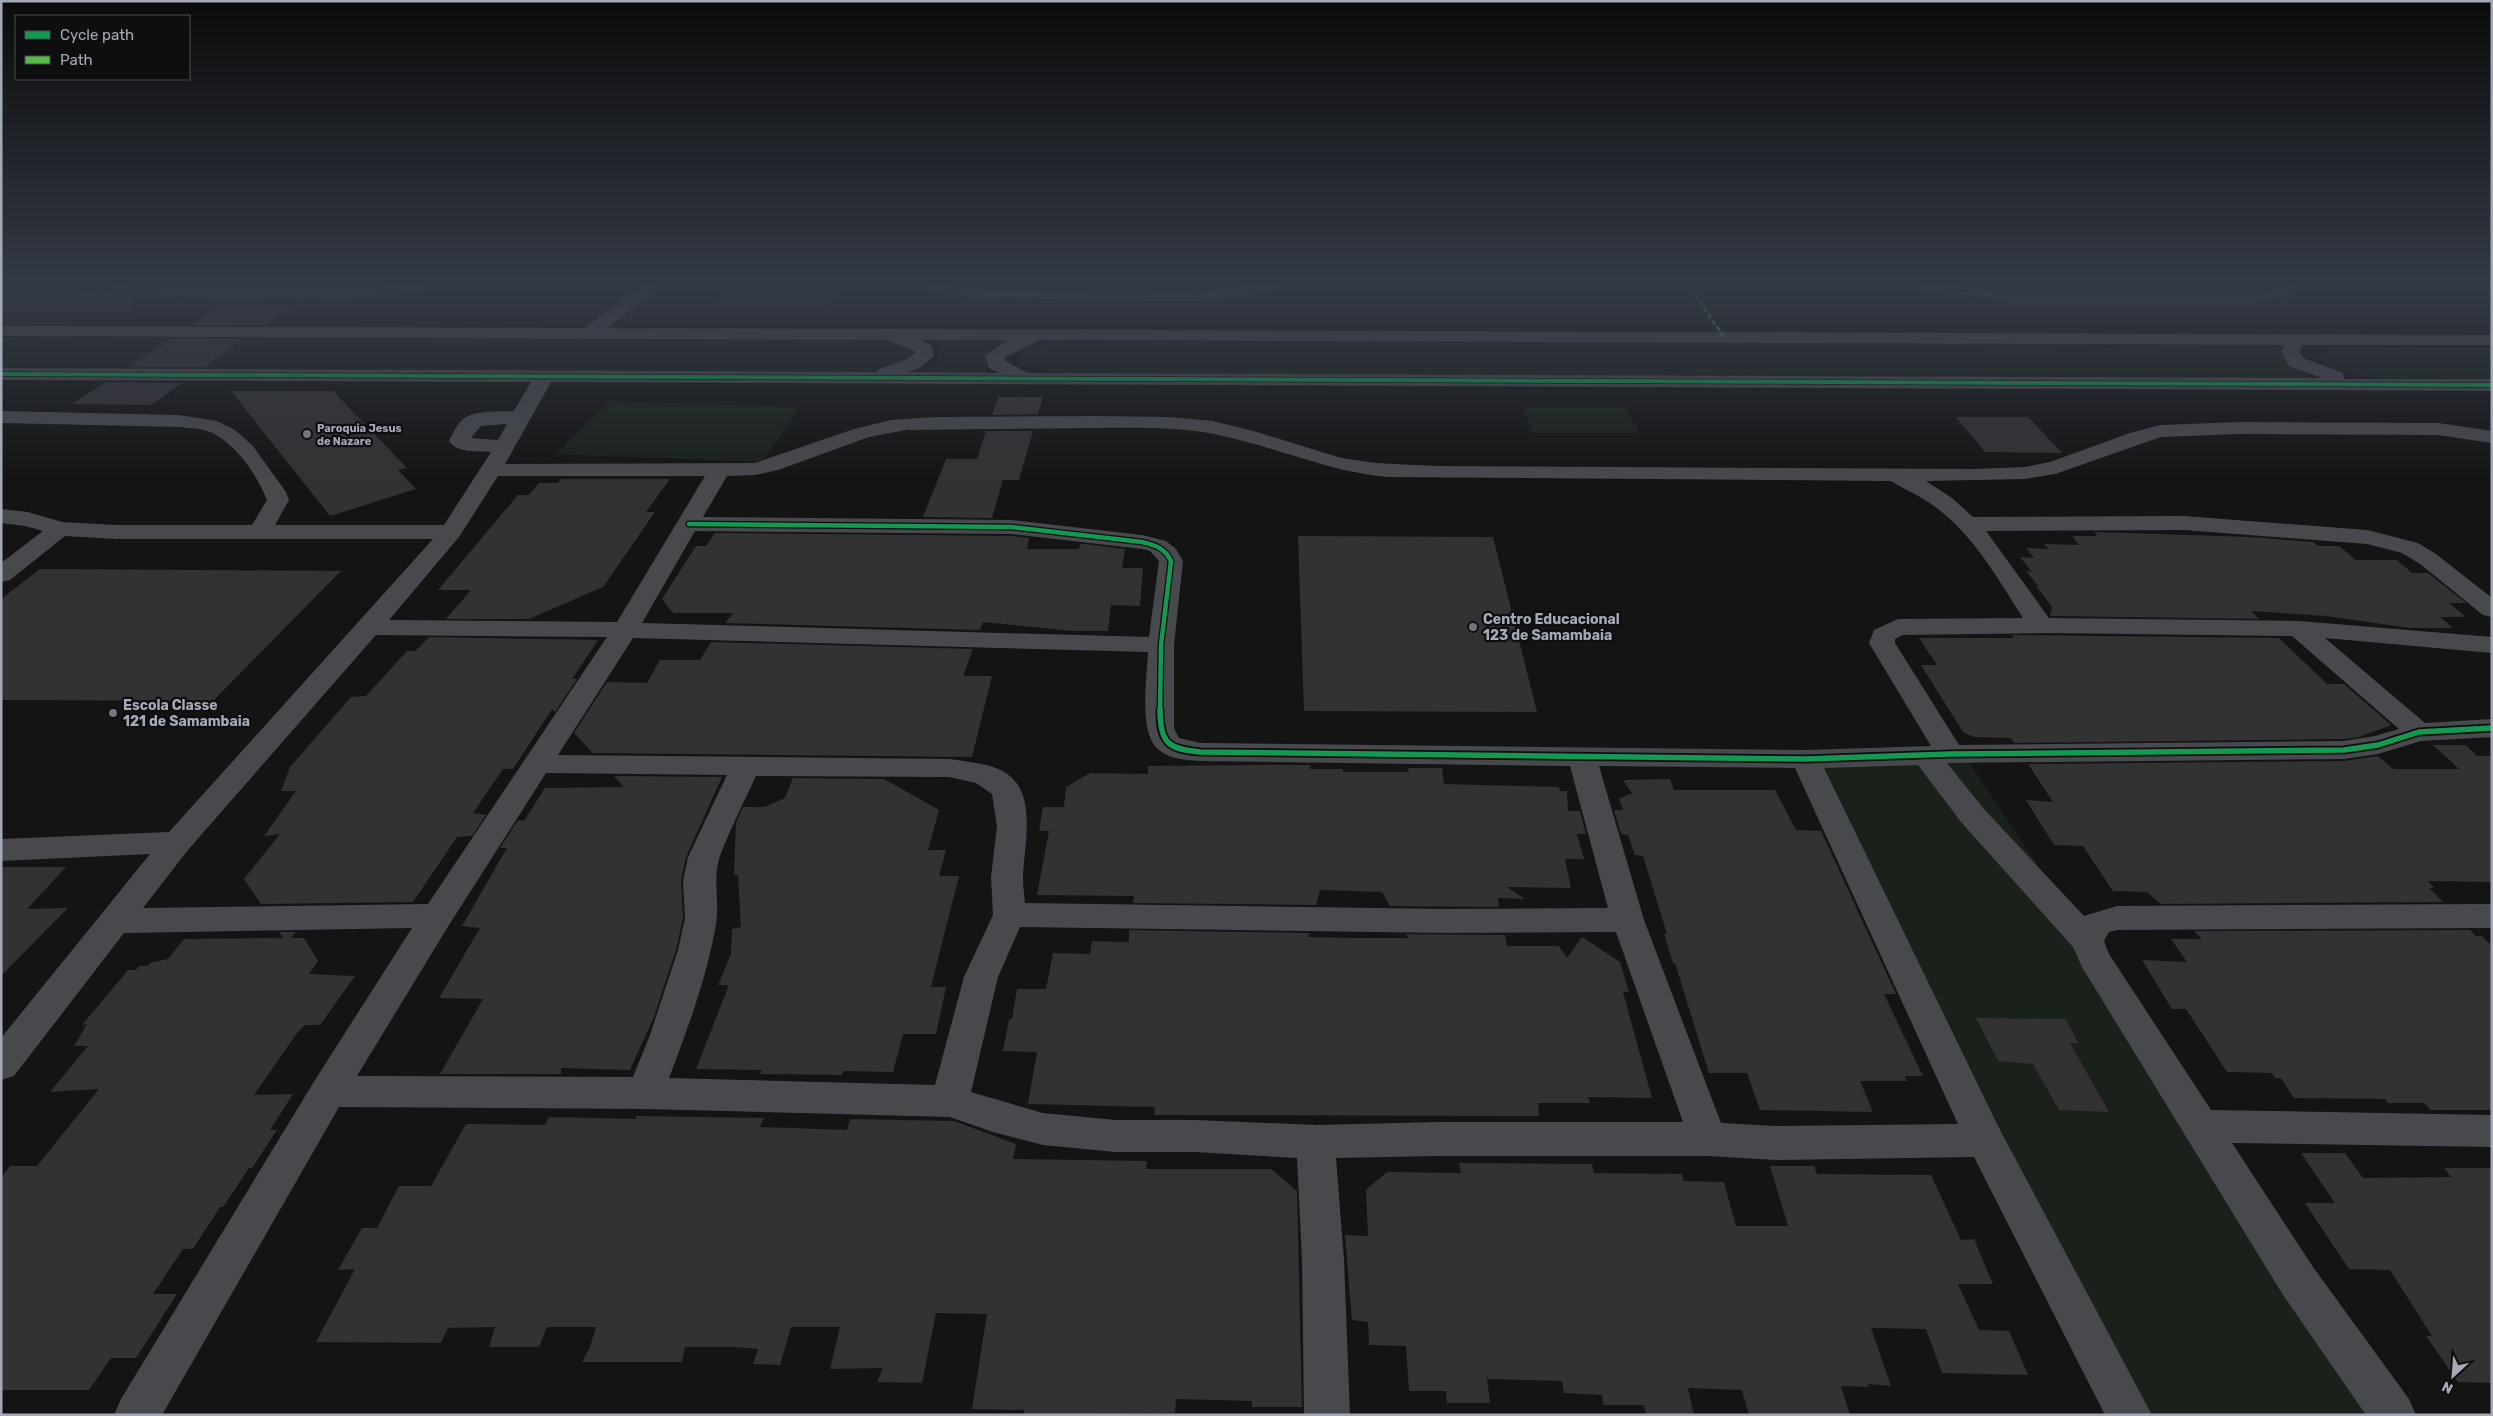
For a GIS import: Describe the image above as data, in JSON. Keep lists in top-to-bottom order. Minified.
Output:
{"places":["Paroquia Jesus de Nazare","Centro Educacional 123 de Samambaia","Escola Classe 121 de Samambaia"],"legend":["Cycle path","Path"],"north":"bottom left"}
